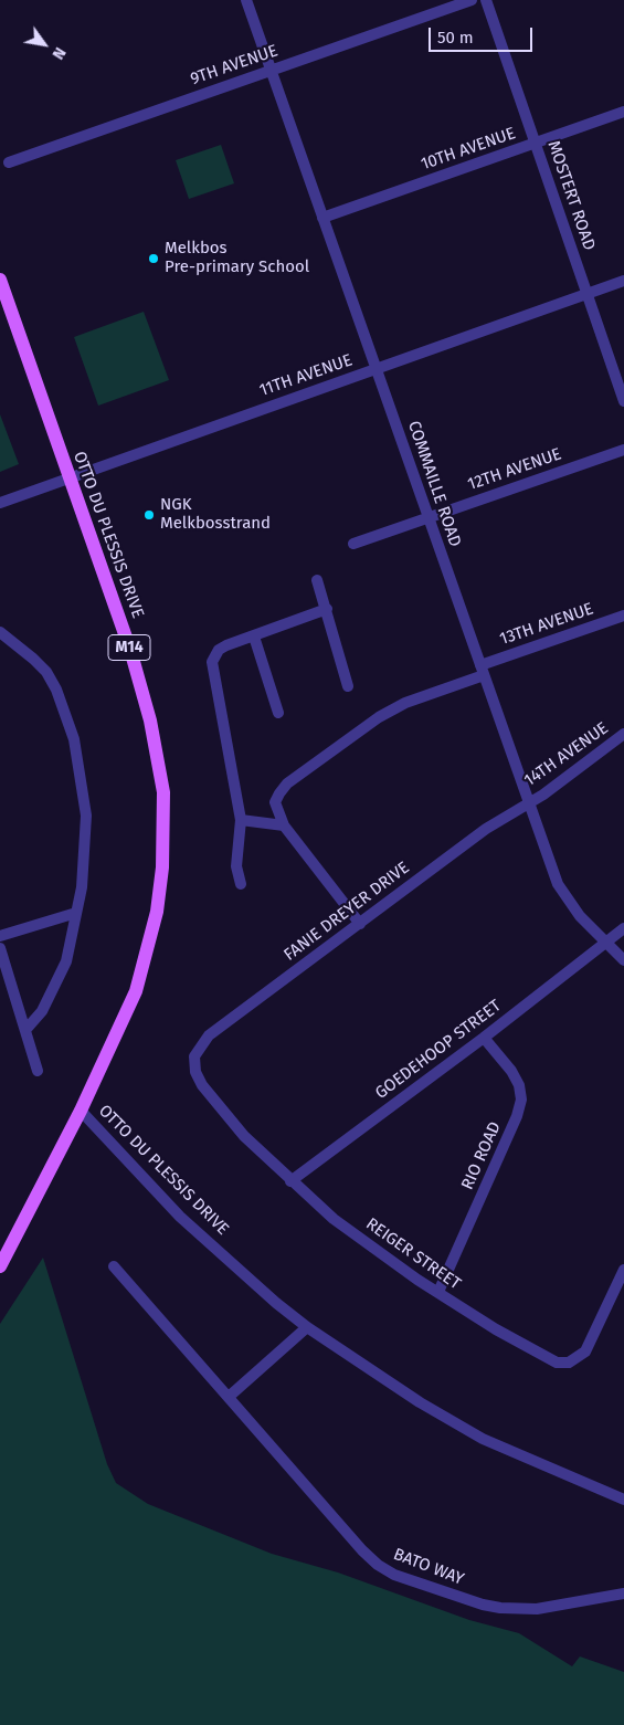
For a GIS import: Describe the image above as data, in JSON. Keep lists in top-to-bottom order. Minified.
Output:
{"streets":{"main road":["OTTO DU PLESSIS DRIVE","M14"],"street":["9TH AVENUE","10TH AVENUE","MOSTERT ROAD","11TH AVENUE","12TH AVENUE","COMMAILLE ROAD","13TH AVENUE","14TH AVENUE","FANIE DREYER DRIVE","GOEDEHOOP STREET","RIO ROAD","REIGER STREET","BATO WAY"]},"crossings":[["9TH AVENUE","COMMAILLE ROAD"],["10TH AVENUE","MOSTERT ROAD"],["10TH AVENUE","COMMAILLE ROAD"],["MOSTERT ROAD","11TH AVENUE"],["11TH AVENUE","COMMAILLE ROAD"],["11TH AVENUE","OTTO DU PLESSIS DRIVE"],["12TH AVENUE","COMMAILLE ROAD"],["COMMAILLE ROAD","13TH AVENUE"],["COMMAILLE ROAD","14TH AVENUE"],["COMMAILLE ROAD","FANIE DREYER DRIVE"],["COMMAILLE ROAD","GOEDEHOOP STREET"],["OTTO DU PLESSIS DRIVE","M14"],["14TH AVENUE","FANIE DREYER DRIVE"],["FANIE DREYER DRIVE","REIGER STREET"],["GOEDEHOOP STREET","RIO ROAD"],["GOEDEHOOP STREET","REIGER STREET"],["RIO ROAD","REIGER STREET"]],"places":["Melkbos Pre-primary School","NGK Melkbosstrand"],"scale_bar":"50 m","north":"bottom right"}
